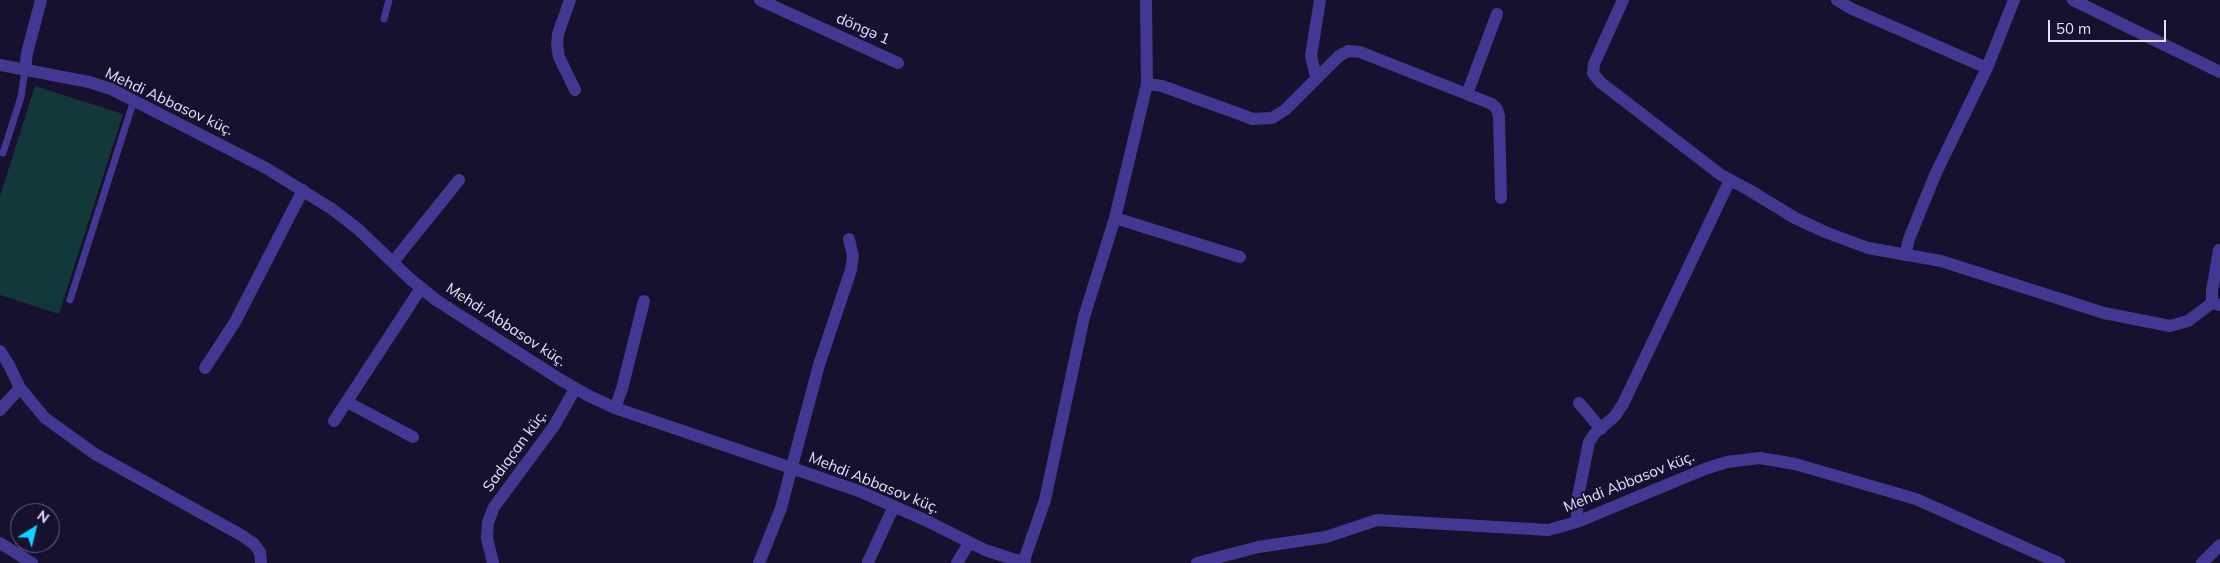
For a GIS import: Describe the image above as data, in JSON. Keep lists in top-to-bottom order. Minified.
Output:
{"streets":{"street":["döngə 1","Mehdi Abbasov küç.","Sadıqcan küç."]},"crossings":[["Mehdi Abbasov küç.","Sadıqcan küç."]],"scale_bar":"50 m","north":"top right"}
